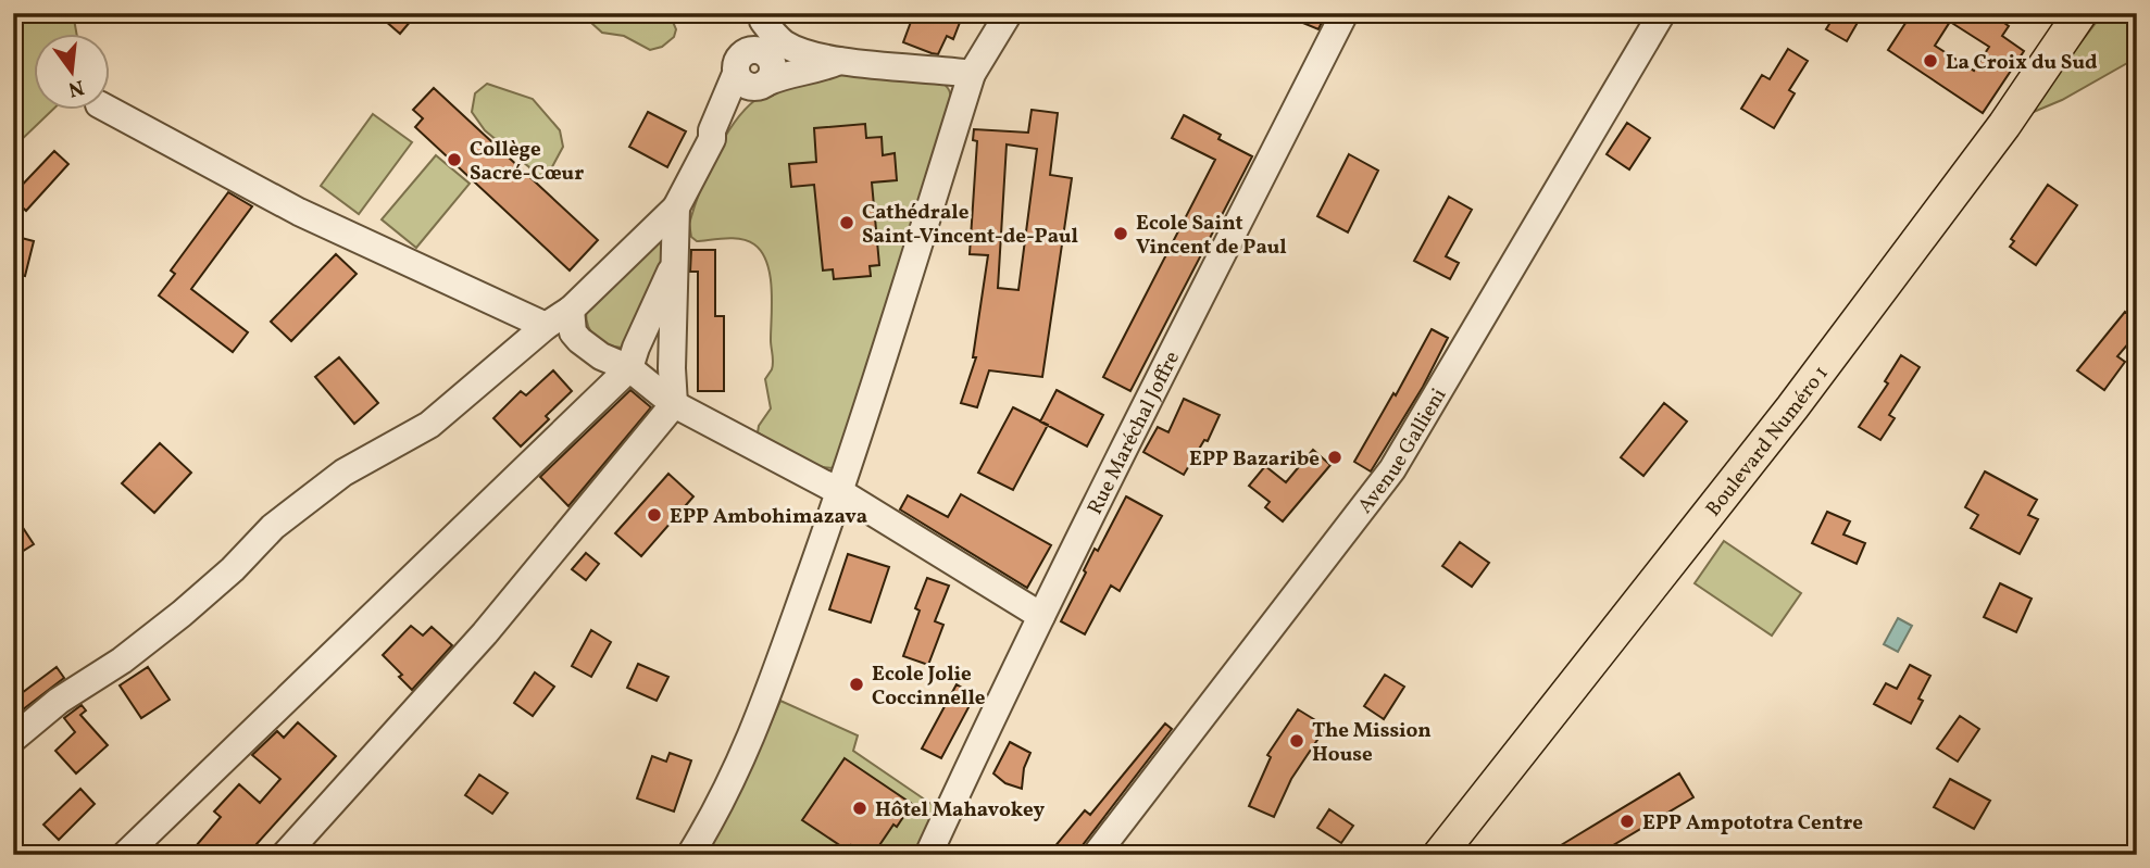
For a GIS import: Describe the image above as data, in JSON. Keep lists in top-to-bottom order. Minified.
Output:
{"streets":{"main road":["Boulevard Numéro 1"],"street":["Rue Maréchal Joffre","Avenue Gallieni"]},"places":["La Croix du Sud","Collège Sacré-Cœur","Cathédrale Saint-Vincent-de-Paul","Ecole Saint Vincent de Paul","EPP Bazaribe","EPP Ambohimazava","Ecole Jolie Coccinnelle","The Mission House","Hôtel Mahavokey","EPP Ampototra Centre"],"north":"bottom"}
